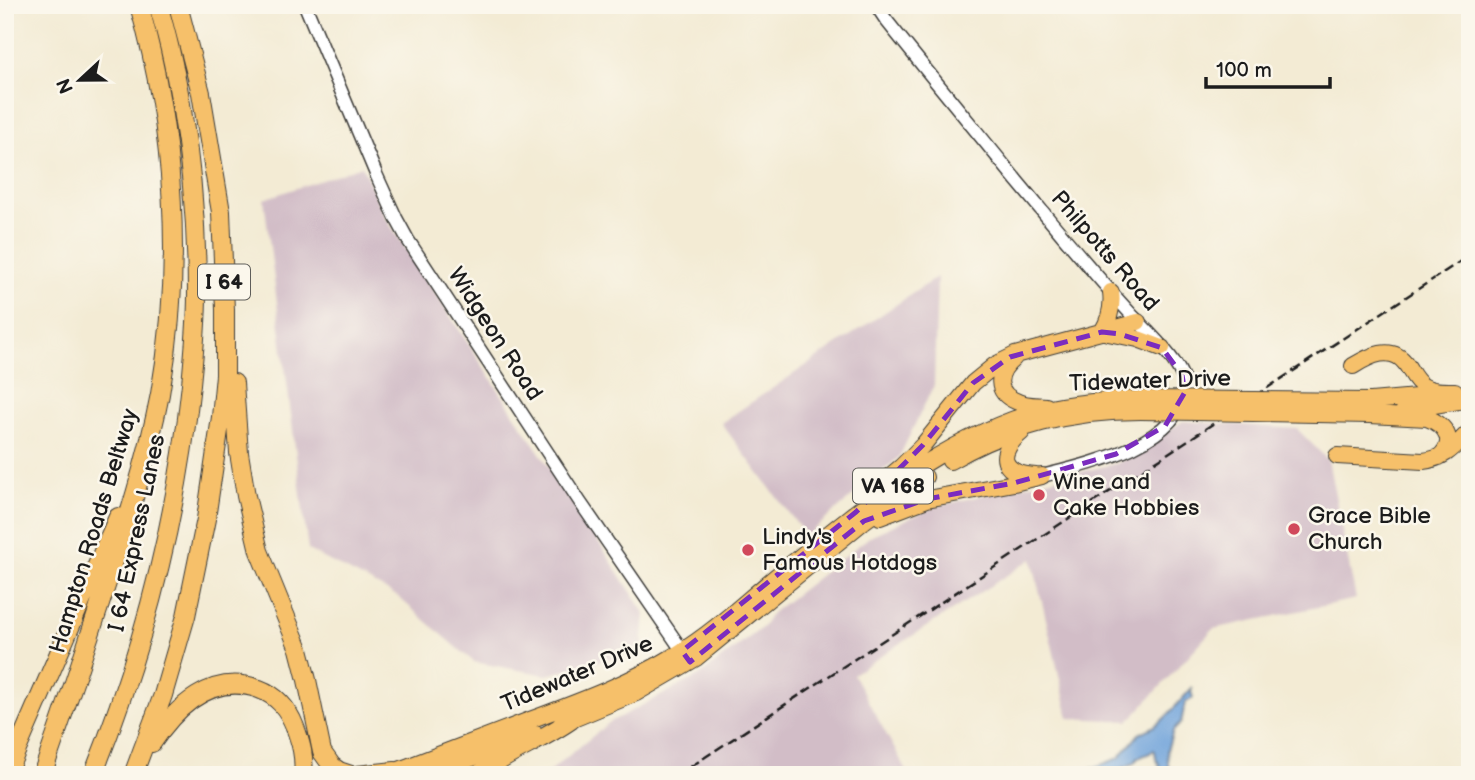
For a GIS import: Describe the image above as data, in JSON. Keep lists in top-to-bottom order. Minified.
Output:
{"streets":{"highway":["I 64","Tidewater Drive","VA 168","Hampton Roads Beltway","I 64 Express Lanes"],"street":["Philpotts Road","Widgeon Road"]},"crossings":[["Widgeon Road","Tidewater Drive"]],"places":["Wine and Cake Hobbies","Grace Bible Church","Lindy's Famous Hotdogs"],"scale_bar":"100 m","north":"left"}
